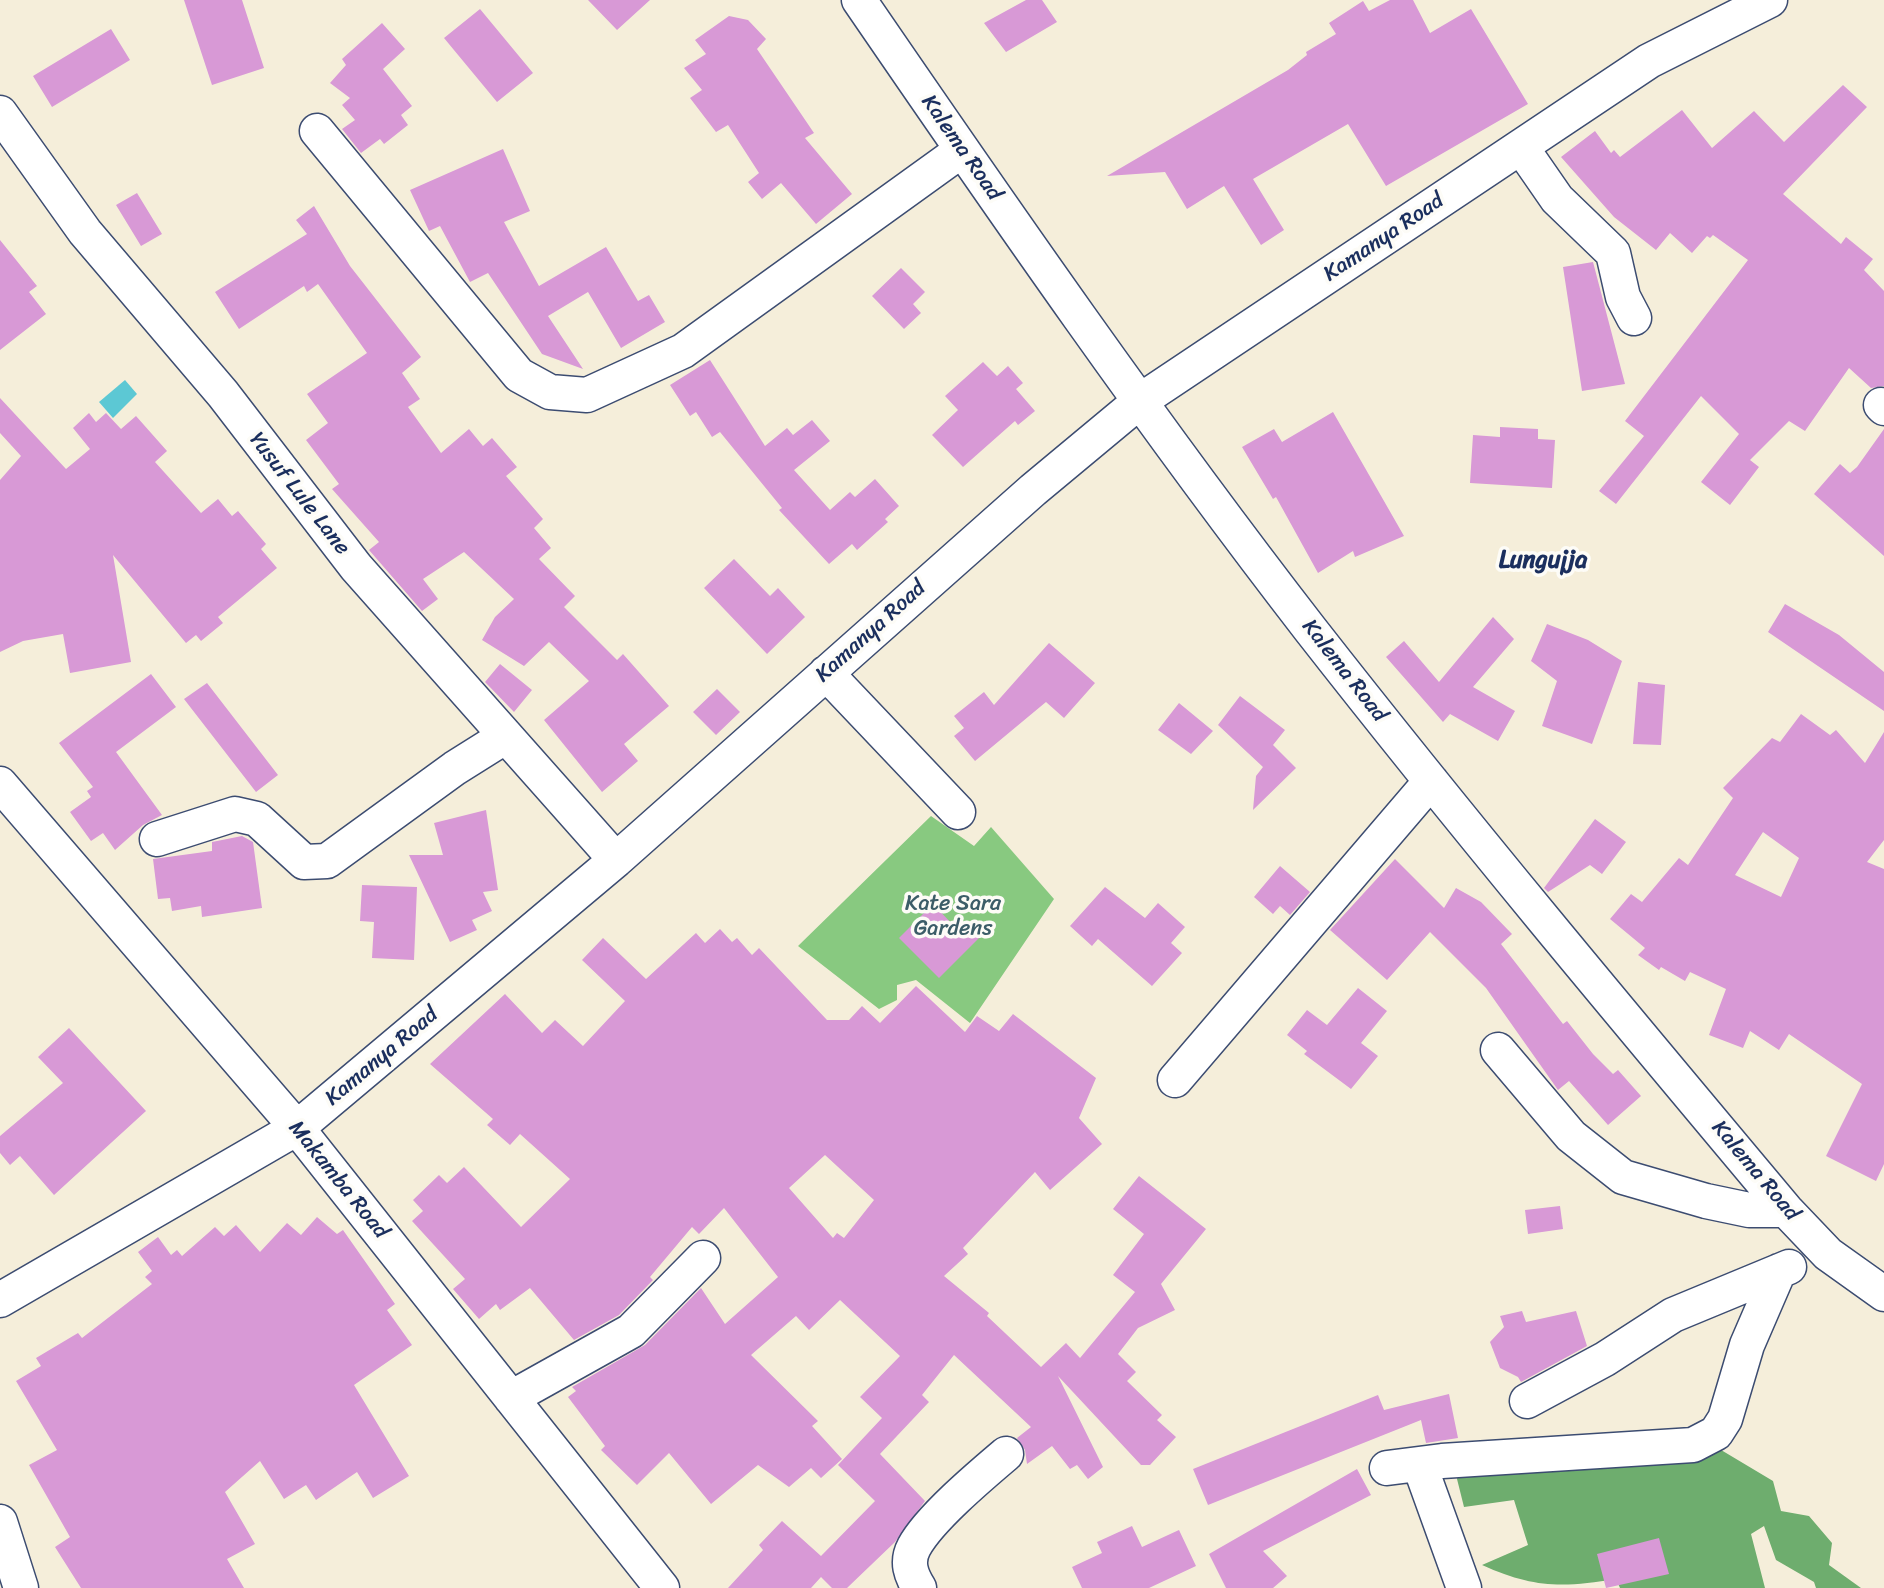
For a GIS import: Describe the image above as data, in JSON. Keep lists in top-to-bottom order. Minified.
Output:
{"streets":{"street":["Kalema Road","Kamanya Road","Yusuf Lule Lane","Makamba Road"]},"crossings":[["Kalema Road","Kamanya Road"],["Kamanya Road","Yusuf Lule Lane"],["Kamanya Road","Makamba Road"]],"districts":["Lungujja"],"parks":["Kate Sara Gardens"]}
